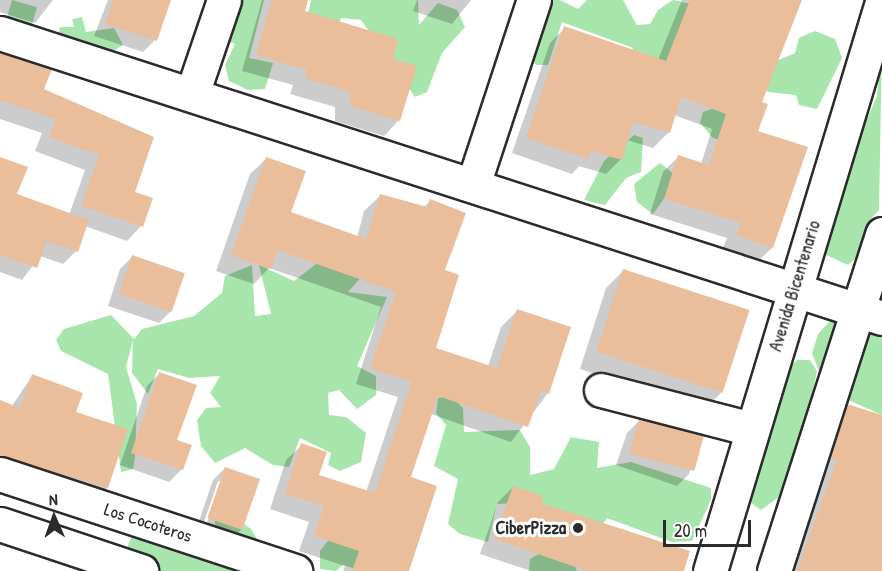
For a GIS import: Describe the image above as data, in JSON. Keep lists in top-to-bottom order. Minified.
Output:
{"streets":{"street":["Avenida Bicentenario","Los Cocoteros"]},"places":["CiberPizza"],"scale_bar":"20 m","north":"top"}
